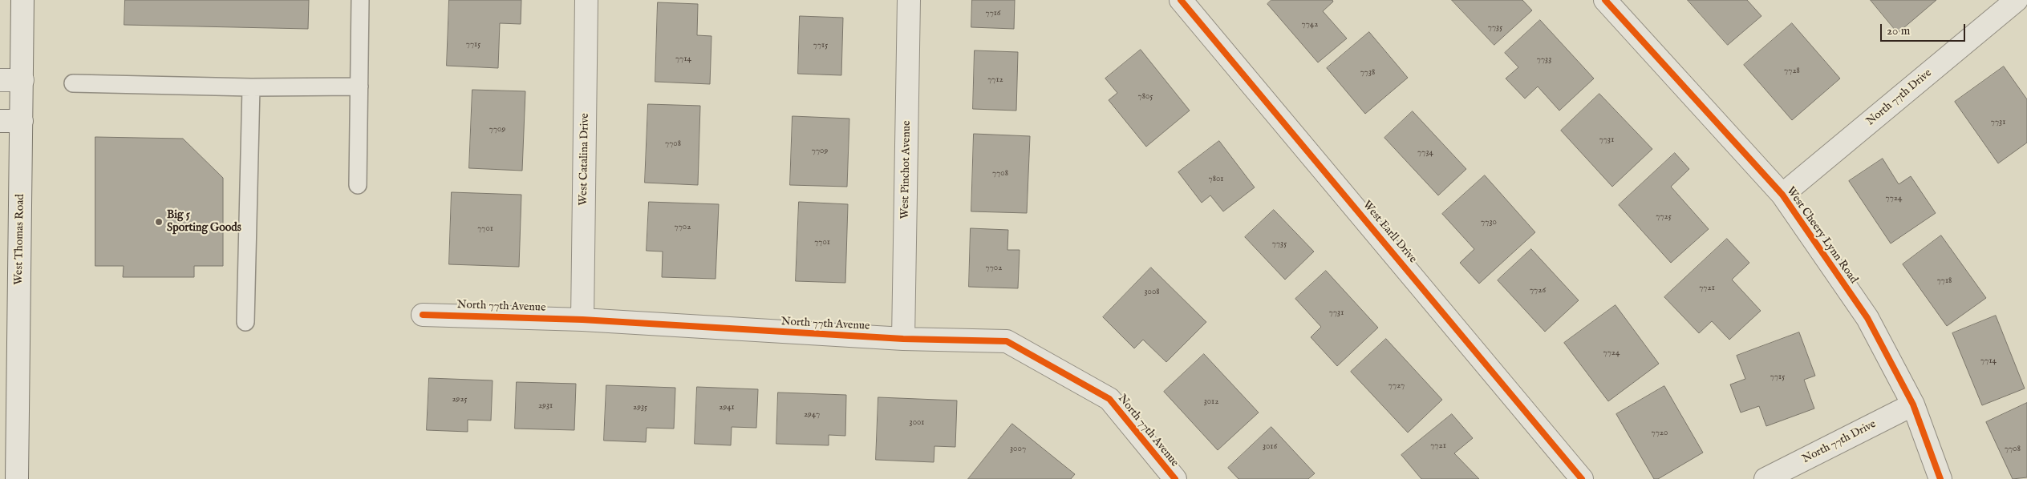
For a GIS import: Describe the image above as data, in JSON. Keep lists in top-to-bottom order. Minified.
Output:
{"streets":{"street":["North 77th Drive","West Catalina Drive","West Pinchot Avenue","West Earll Drive","West Cheery Lynn Road","West Thomas Road","North 77th Avenue"]},"crossings":[["North 77th Drive","West Cheery Lynn Road"],["West Catalina Drive","North 77th Avenue"],["West Pinchot Avenue","North 77th Avenue"]],"places":["Big 5 Sporting Goods"],"house_numbers":["7716","7742","7735","7715","7715","7714","7733","7728","7738","7712","7805","7731","7709","7731","7708","7709","7734","7708","7801","7724","7725","7730","7702","7701","7701","7735","7702","7718","7721","7726","3008","7731","7724","7714","7715","7727","2925","3012","2931","2935","2941","2947","3001","7720","7721","3016","3007","7708"],"scale_bar":"20 m"}
